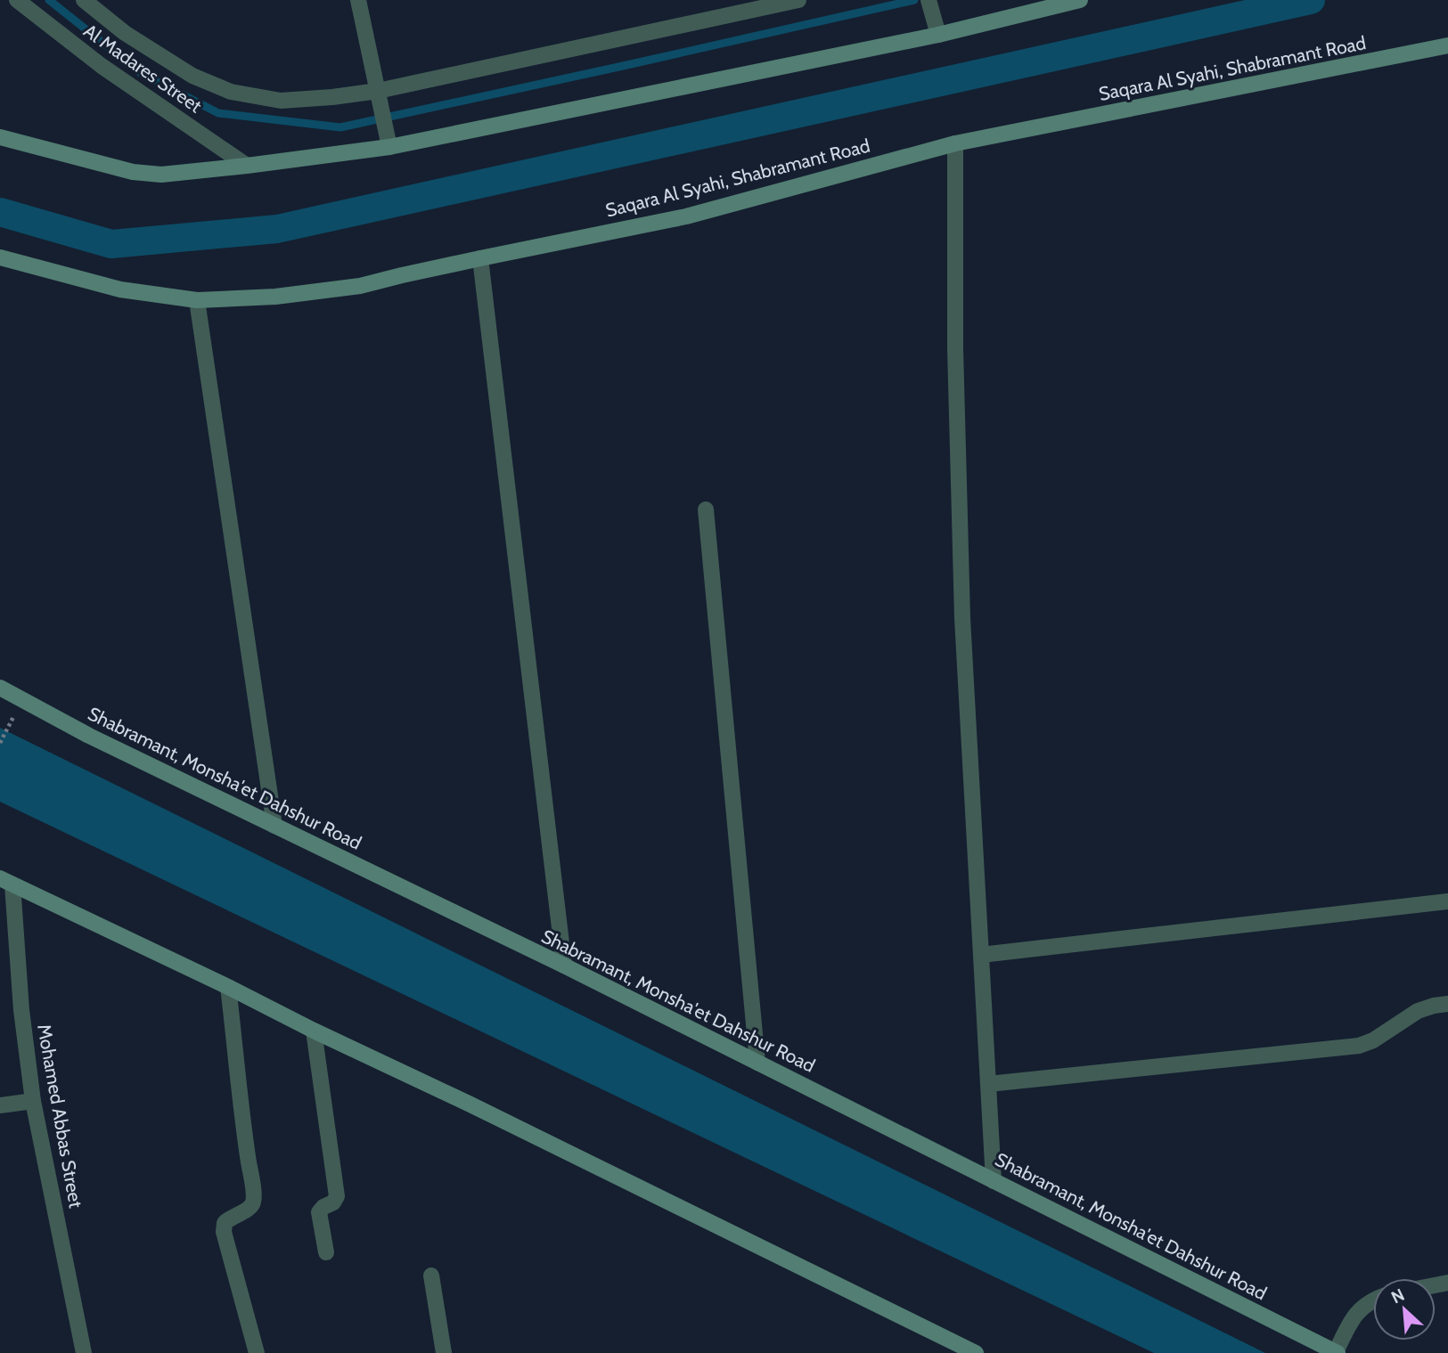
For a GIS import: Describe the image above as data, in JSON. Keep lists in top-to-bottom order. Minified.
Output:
{"streets":{"main road":["Saqara Al Syahi, Shabramant Road","Shabramant, Monsha'et Dahshur Road"],"street":["Al Madares Street","Mohamed Abbas Street"]},"north":"top left"}
